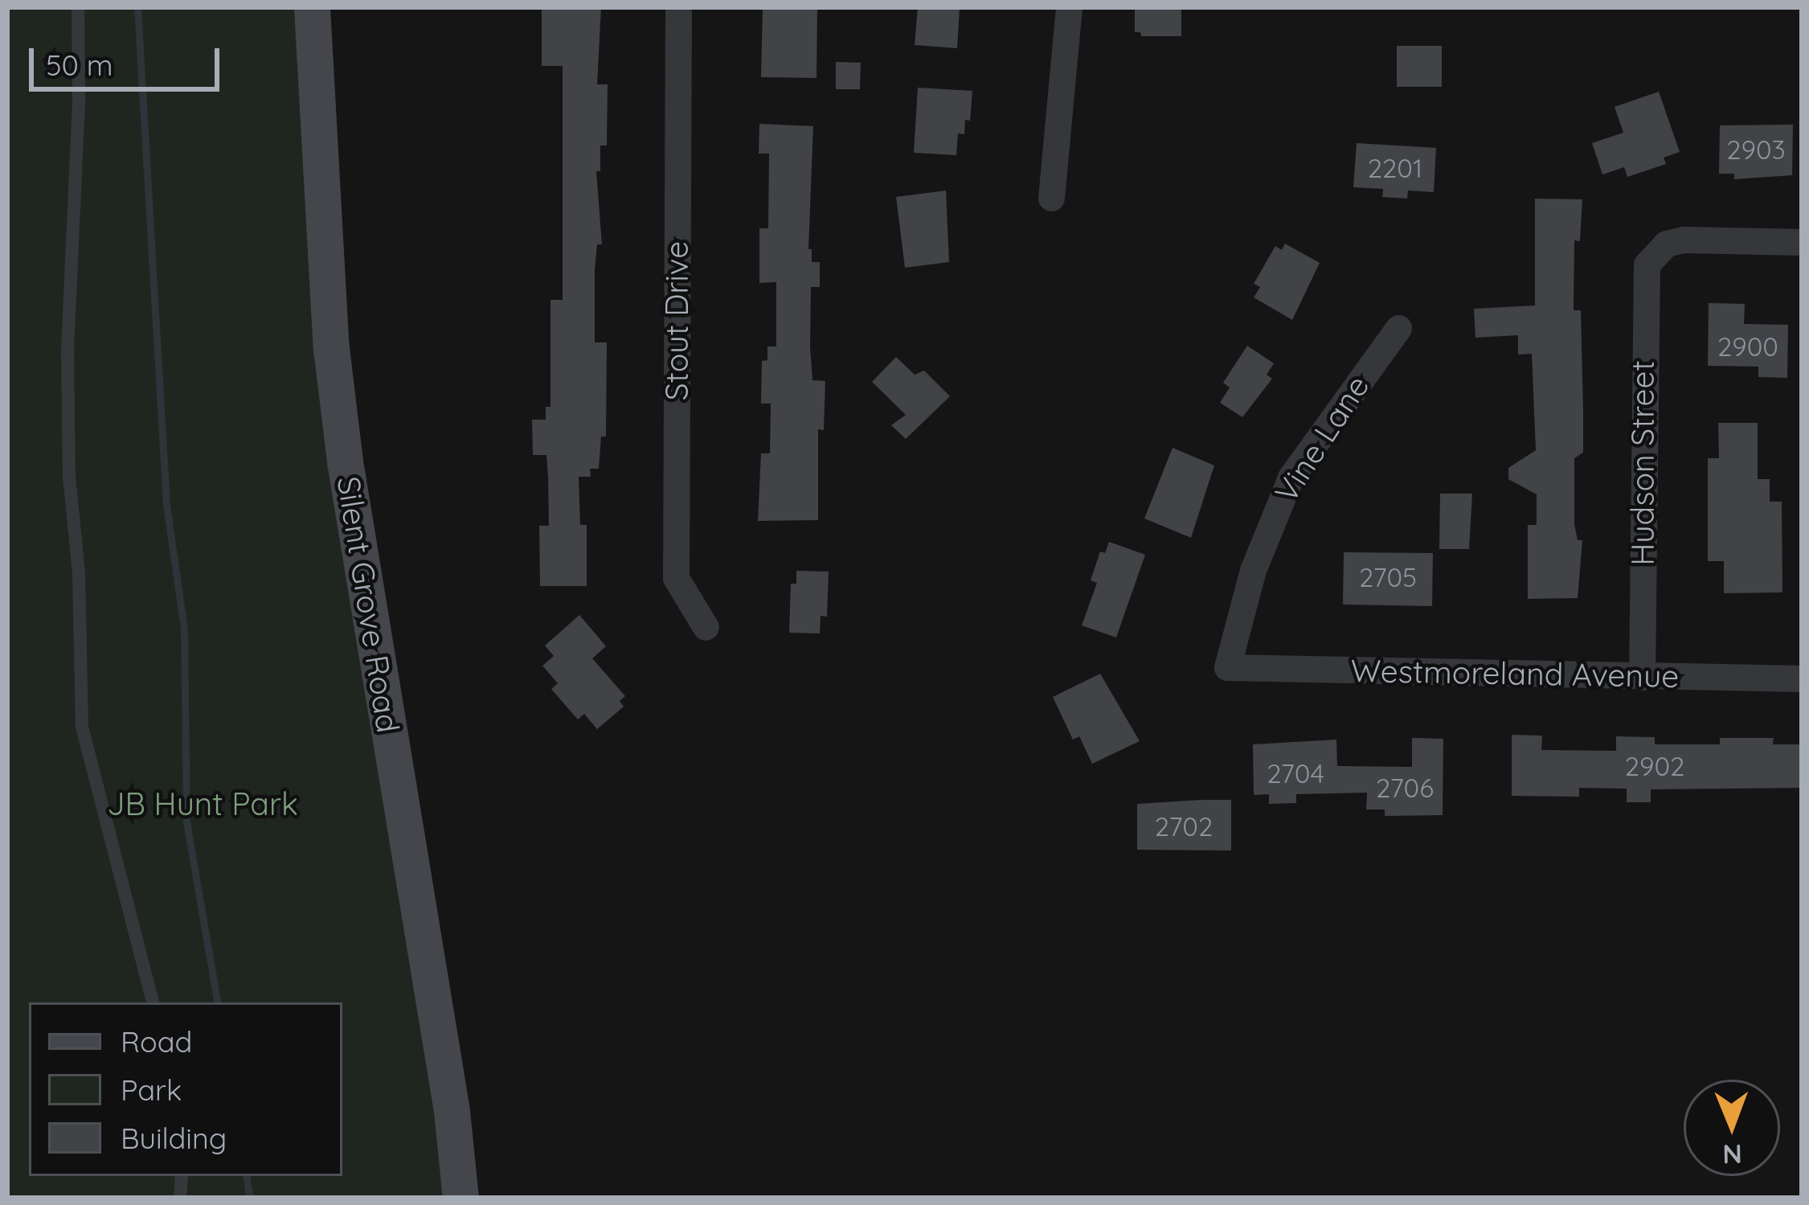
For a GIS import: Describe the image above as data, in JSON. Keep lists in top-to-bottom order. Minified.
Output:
{"streets":{"street":["Stout Drive","Vine Lane","Hudson Street","Silent Grove Road","Westmoreland Avenue"]},"crossings":[["Vine Lane","Westmoreland Avenue"],["Hudson Street","Westmoreland Avenue"]],"parks":["JB Hunt Park"],"house_numbers":["2903","2201","2900","2705","2902","2704","2706","2702"],"legend":["Road","Park","Building"],"scale_bar":"50 m","north":"bottom"}
